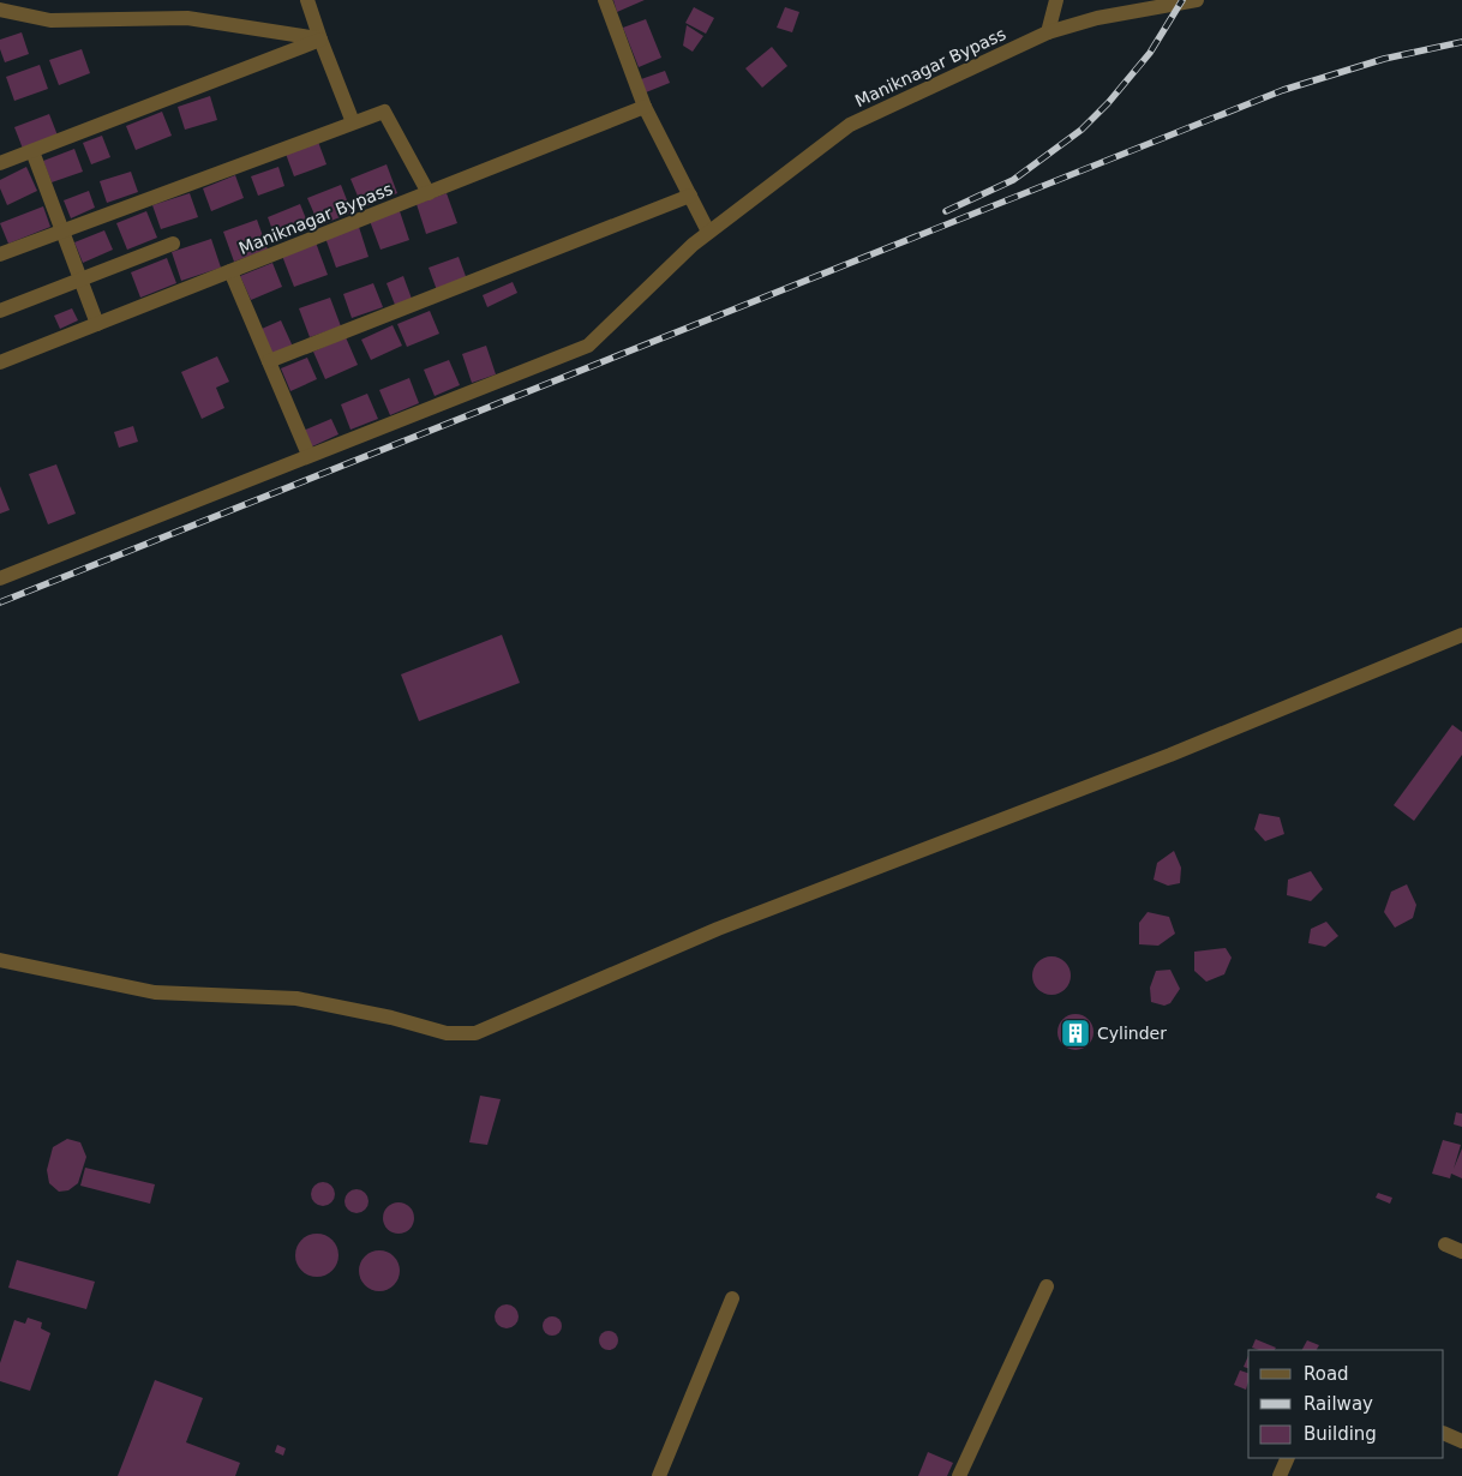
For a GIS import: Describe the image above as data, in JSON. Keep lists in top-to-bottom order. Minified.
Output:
{"streets":{"street":["Maniknagar Bypass"]},"places":{"building":["Cylinder"]},"legend":["Road","Railway","Building"]}
